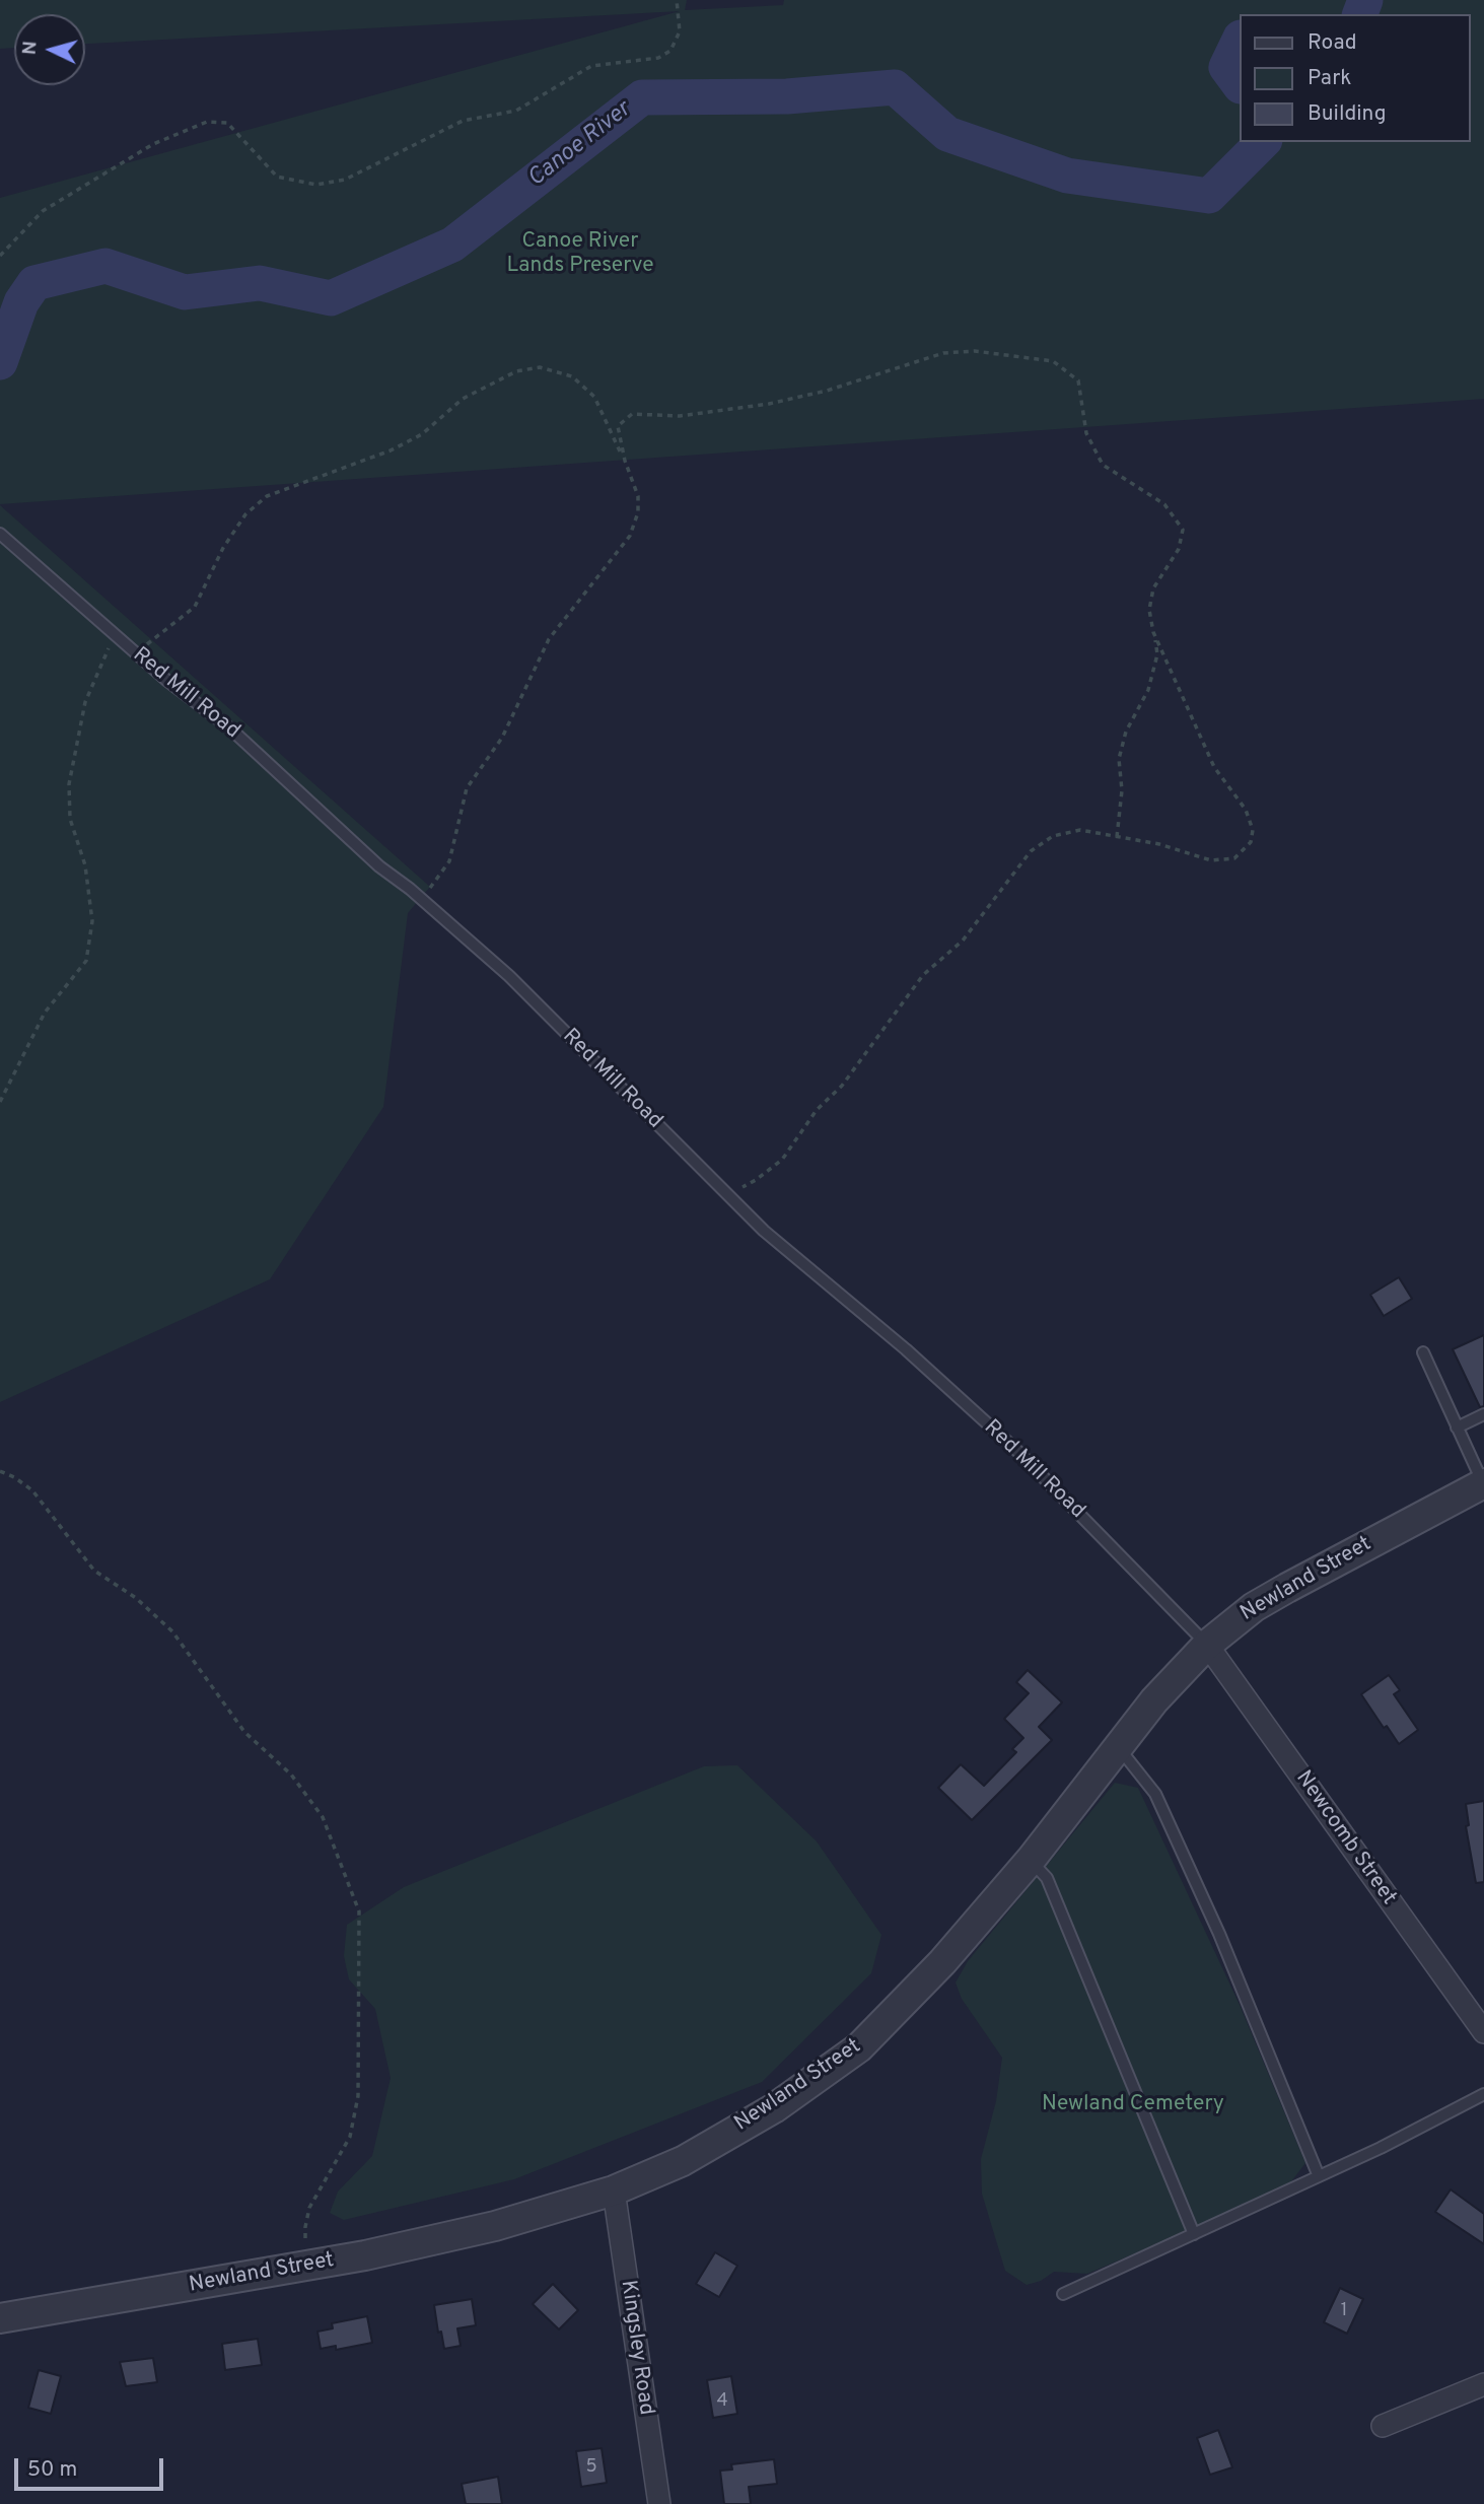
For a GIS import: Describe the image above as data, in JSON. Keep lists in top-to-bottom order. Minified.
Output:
{"streets":{"street":["Newland Street","Newcomb Street","Kingsley Road"],"lane":["Red Mill Road"]},"crossings":[["Red Mill Road","Newland Street"],["Red Mill Road","Newcomb Street"],["Newland Street","Newcomb Street"],["Newland Street","Kingsley Road"]],"water":["Canoe River"],"parks":["Canoe River Lands Preserve","Newland Cemetery"],"house_numbers":["1","4","5"],"legend":["Road","Park","Building"],"scale_bar":"50 m","north":"left"}
